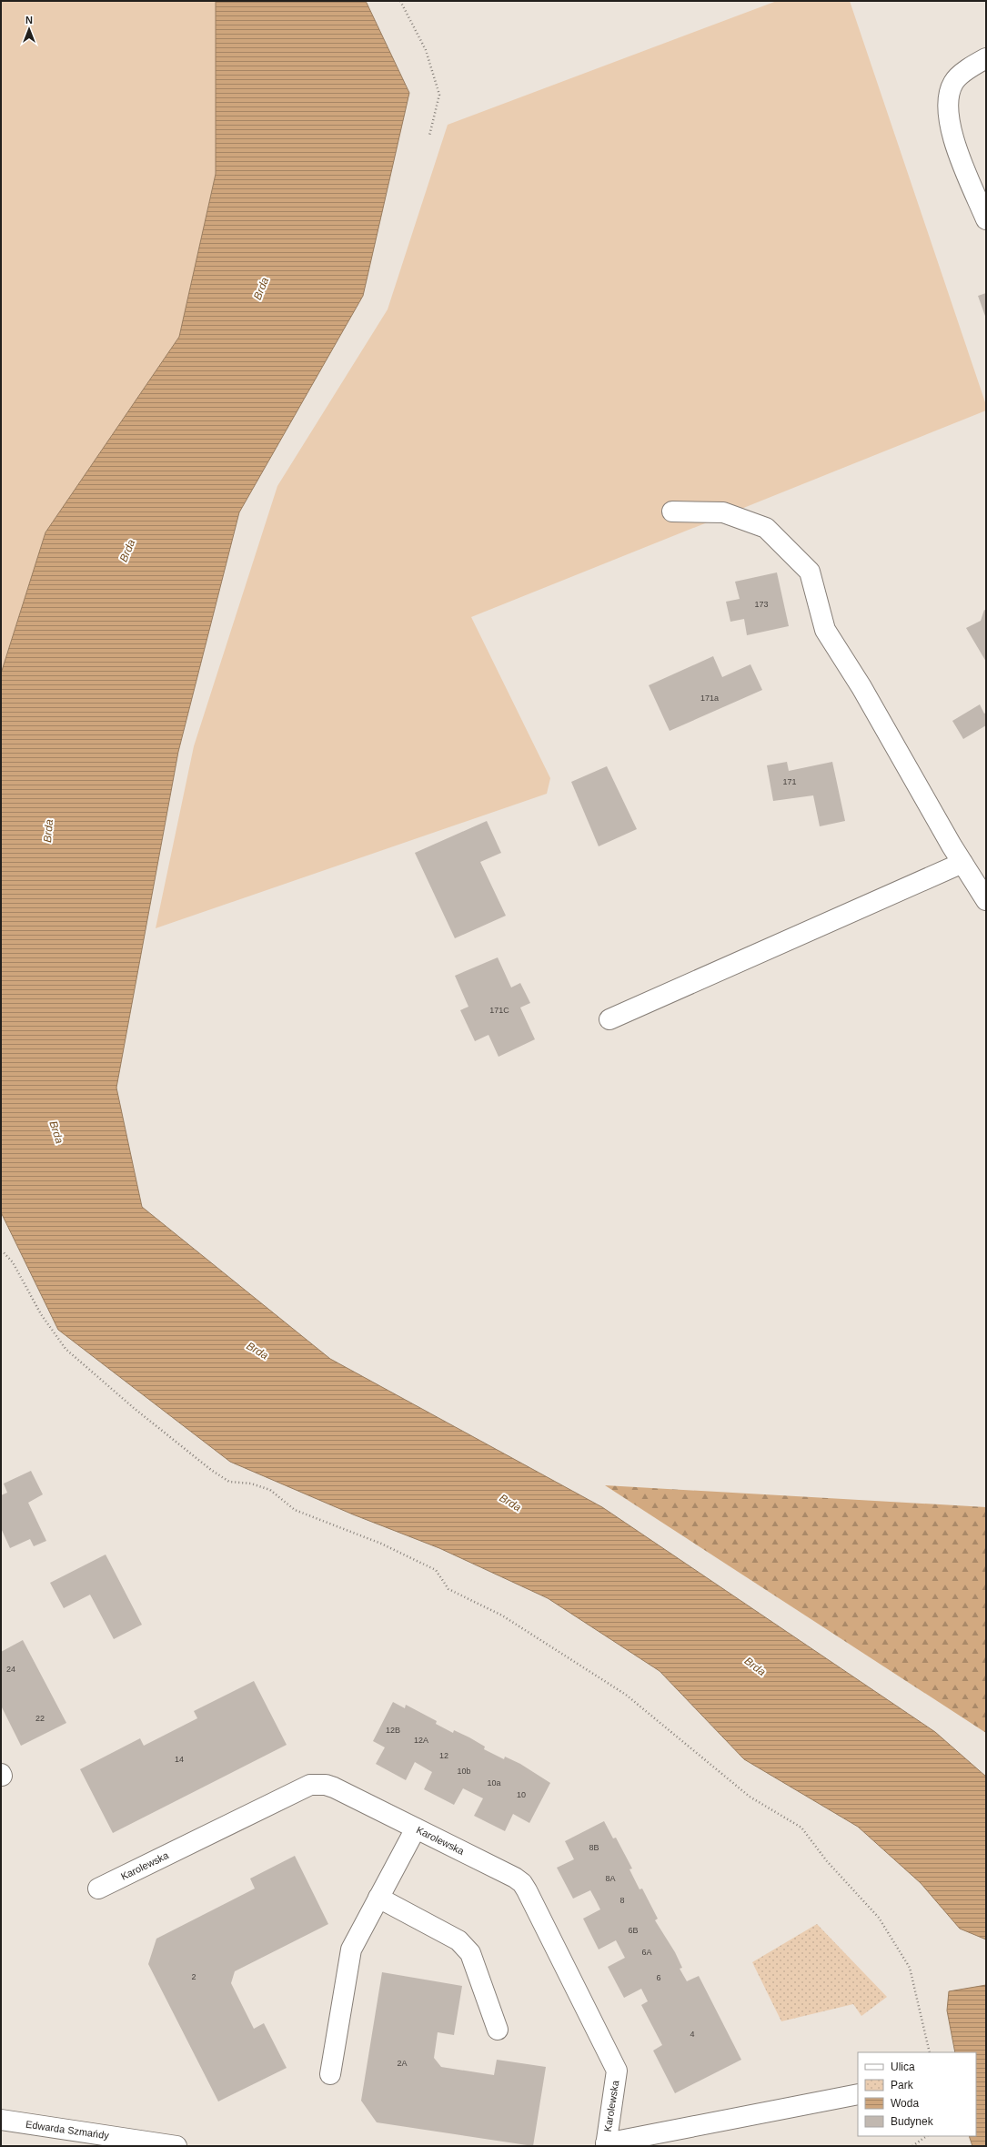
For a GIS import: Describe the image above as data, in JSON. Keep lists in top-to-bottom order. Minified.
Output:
{"streets":{"street":["Karolewska","Edwarda Szmańdy"]},"water":["Brda"],"house_numbers":["173","171a","171","171C","24","22","12B","12A","12","14","10b","10a","10","8B","8A","8","6B","6A","2","6","4","2A"],"legend":["Ulica","Park","Woda","Budynek"],"north":"top"}
